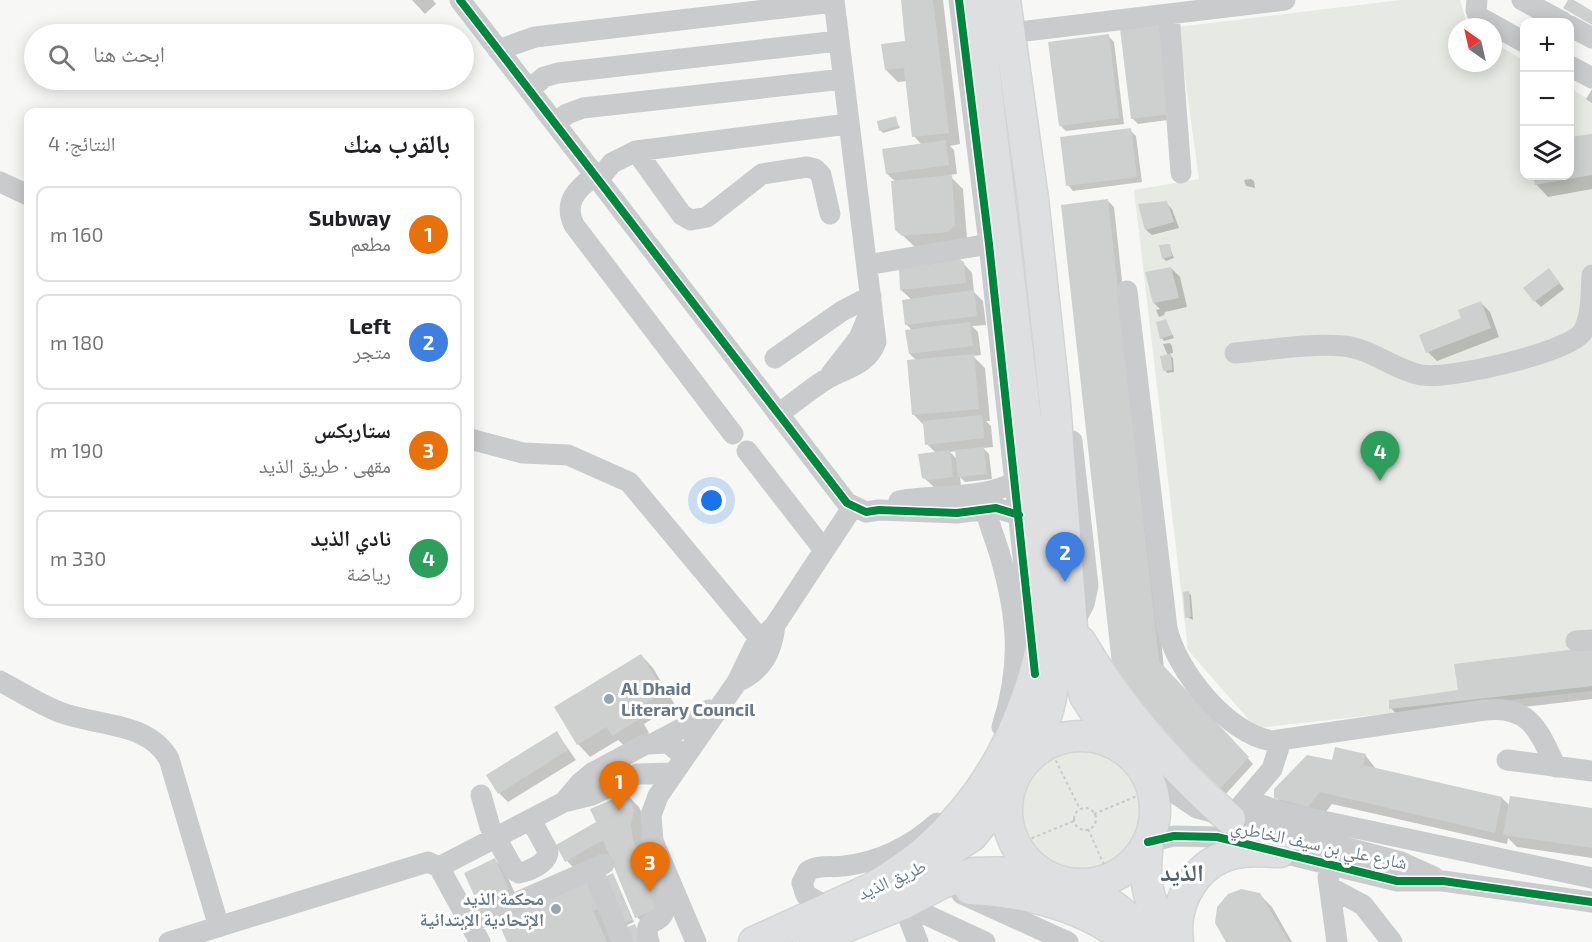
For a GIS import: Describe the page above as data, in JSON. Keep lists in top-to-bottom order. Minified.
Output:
{"streets":{"highway":["طريق الذيد"],"street":["شارع علي بن سيف الخاطري"]},"districts":["الذيد"],"places":["Al Dhaid Literary Council","محكمة الذيد الإتحادية الإبتدائية"],"north":"top left","page":{"map_buttons":["+","−"],"search":"ابحث هنا","heading":["بالقرب منك","النتائج: 4"],"list":[{"mark":"1","name":"Subway","note":"مطعم","value":"160 m"},{"mark":"2","name":"Left","note":"متجر","value":"180 m"},{"mark":"3","name":"ستاربكس","note":"مقهى · طريق الذيد","value":"190 m"},{"mark":"4","name":"نادي الذيد","note":"رياضة","value":"330 m"}],"pins":["4","2","1","3"]}}
